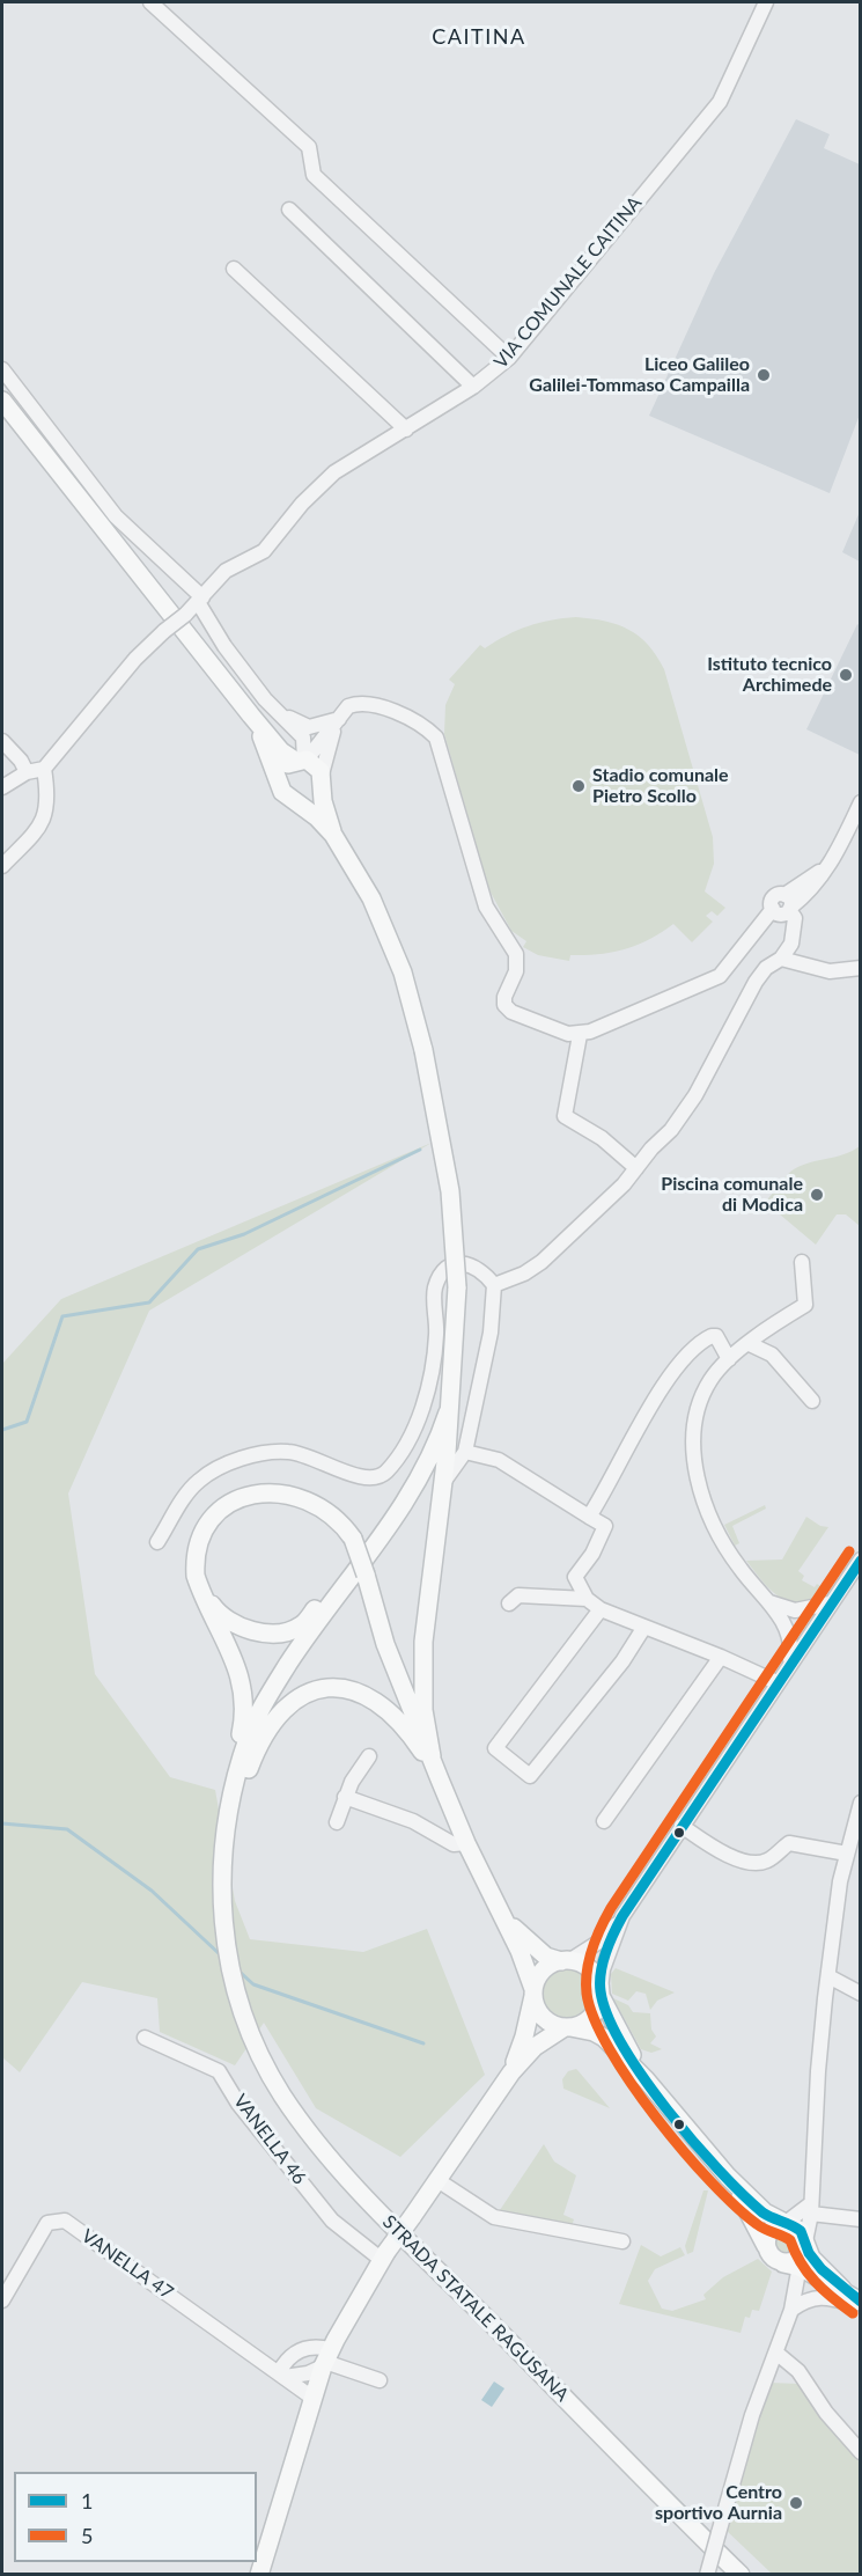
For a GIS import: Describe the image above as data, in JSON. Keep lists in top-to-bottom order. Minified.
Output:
{"streets":{"main road":["STRADA STATALE RAGUSANA"],"street":["VIA COMUNALE CAITINA","VANELLA 46","VANELLA 47"]},"districts":["CAITINA"],"places":["Liceo Galileo Galilei-Tommaso Campailla","Istituto tecnico Archimede","Stadio comunale Pietro Scollo","Piscina comunale di Modica","Centro sportivo Aurnia"],"lines":["transit line 5","transit line 1"],"legend":["1","5"]}
